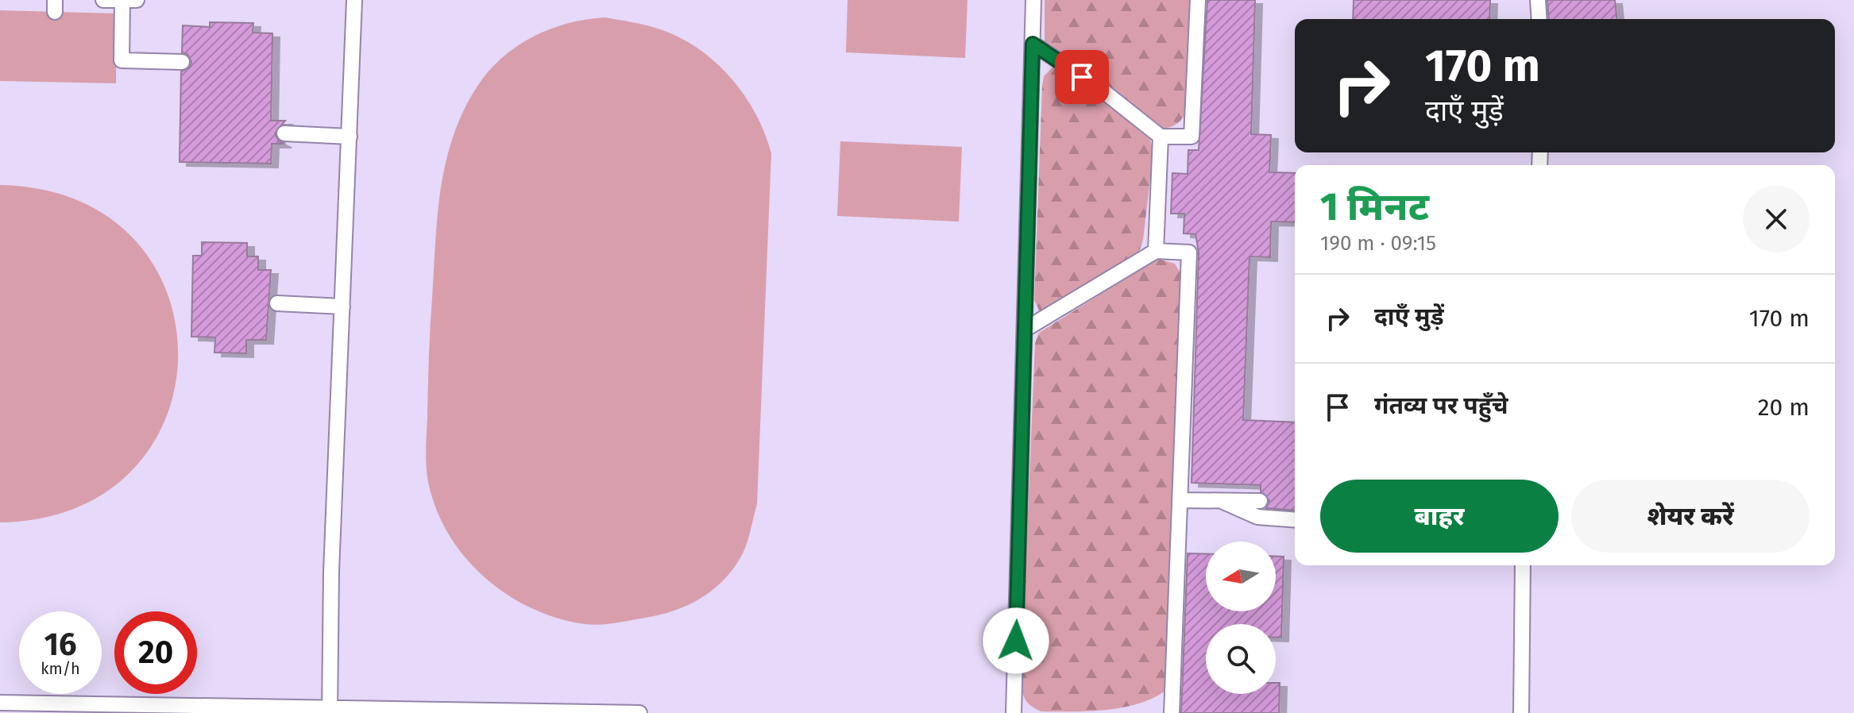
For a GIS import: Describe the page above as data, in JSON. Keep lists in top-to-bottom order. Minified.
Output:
{"north":"left","page":{"turn":["170 m","दाएँ मुड़ें"],"heading":["1 मिनट","190 m · 09:15"],"list":[{"name":"दाएँ मुड़ें","value":"170 m"},{"name":"गंतव्य पर पहुँचे","value":"20 m"}],"buttons":["बाहर","शेयर करें"],"speed":"16 km/h","limit":"20"}}
